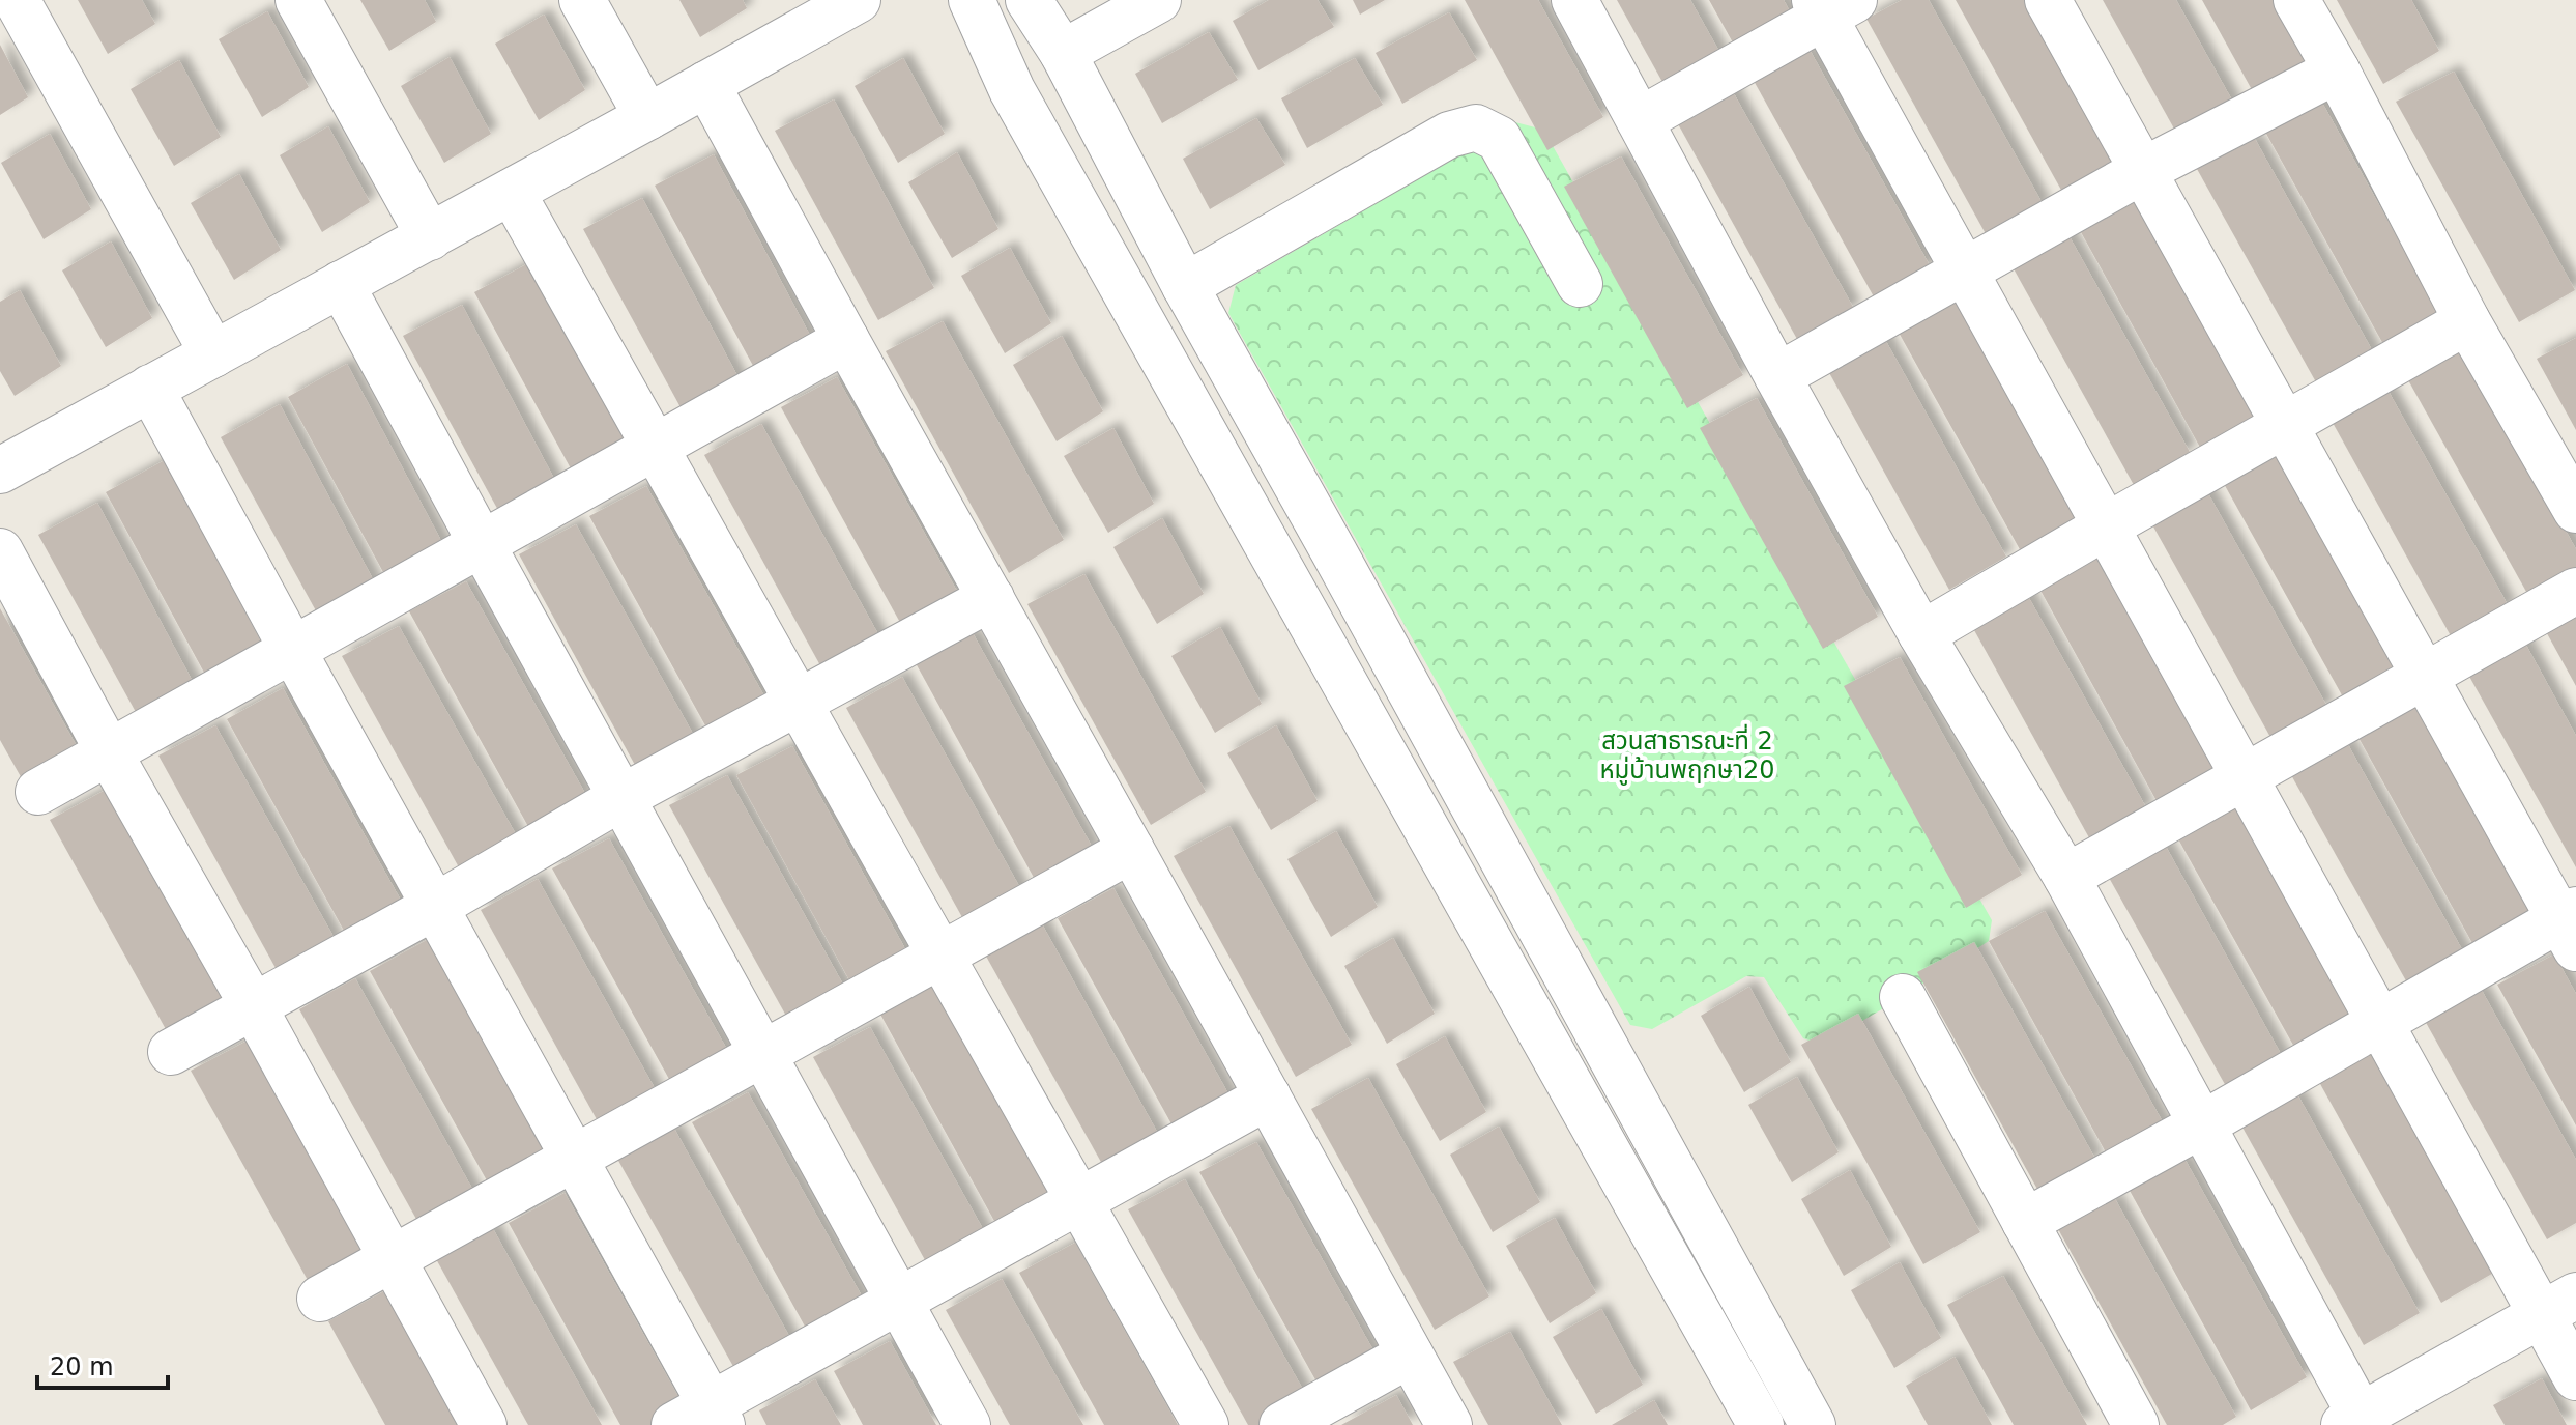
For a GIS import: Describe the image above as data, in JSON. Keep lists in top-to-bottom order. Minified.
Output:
{"parks":["สวนสาธารณะที่ 2 หมู่บ้านพฤกษา20"],"scale_bar":"20 m"}
